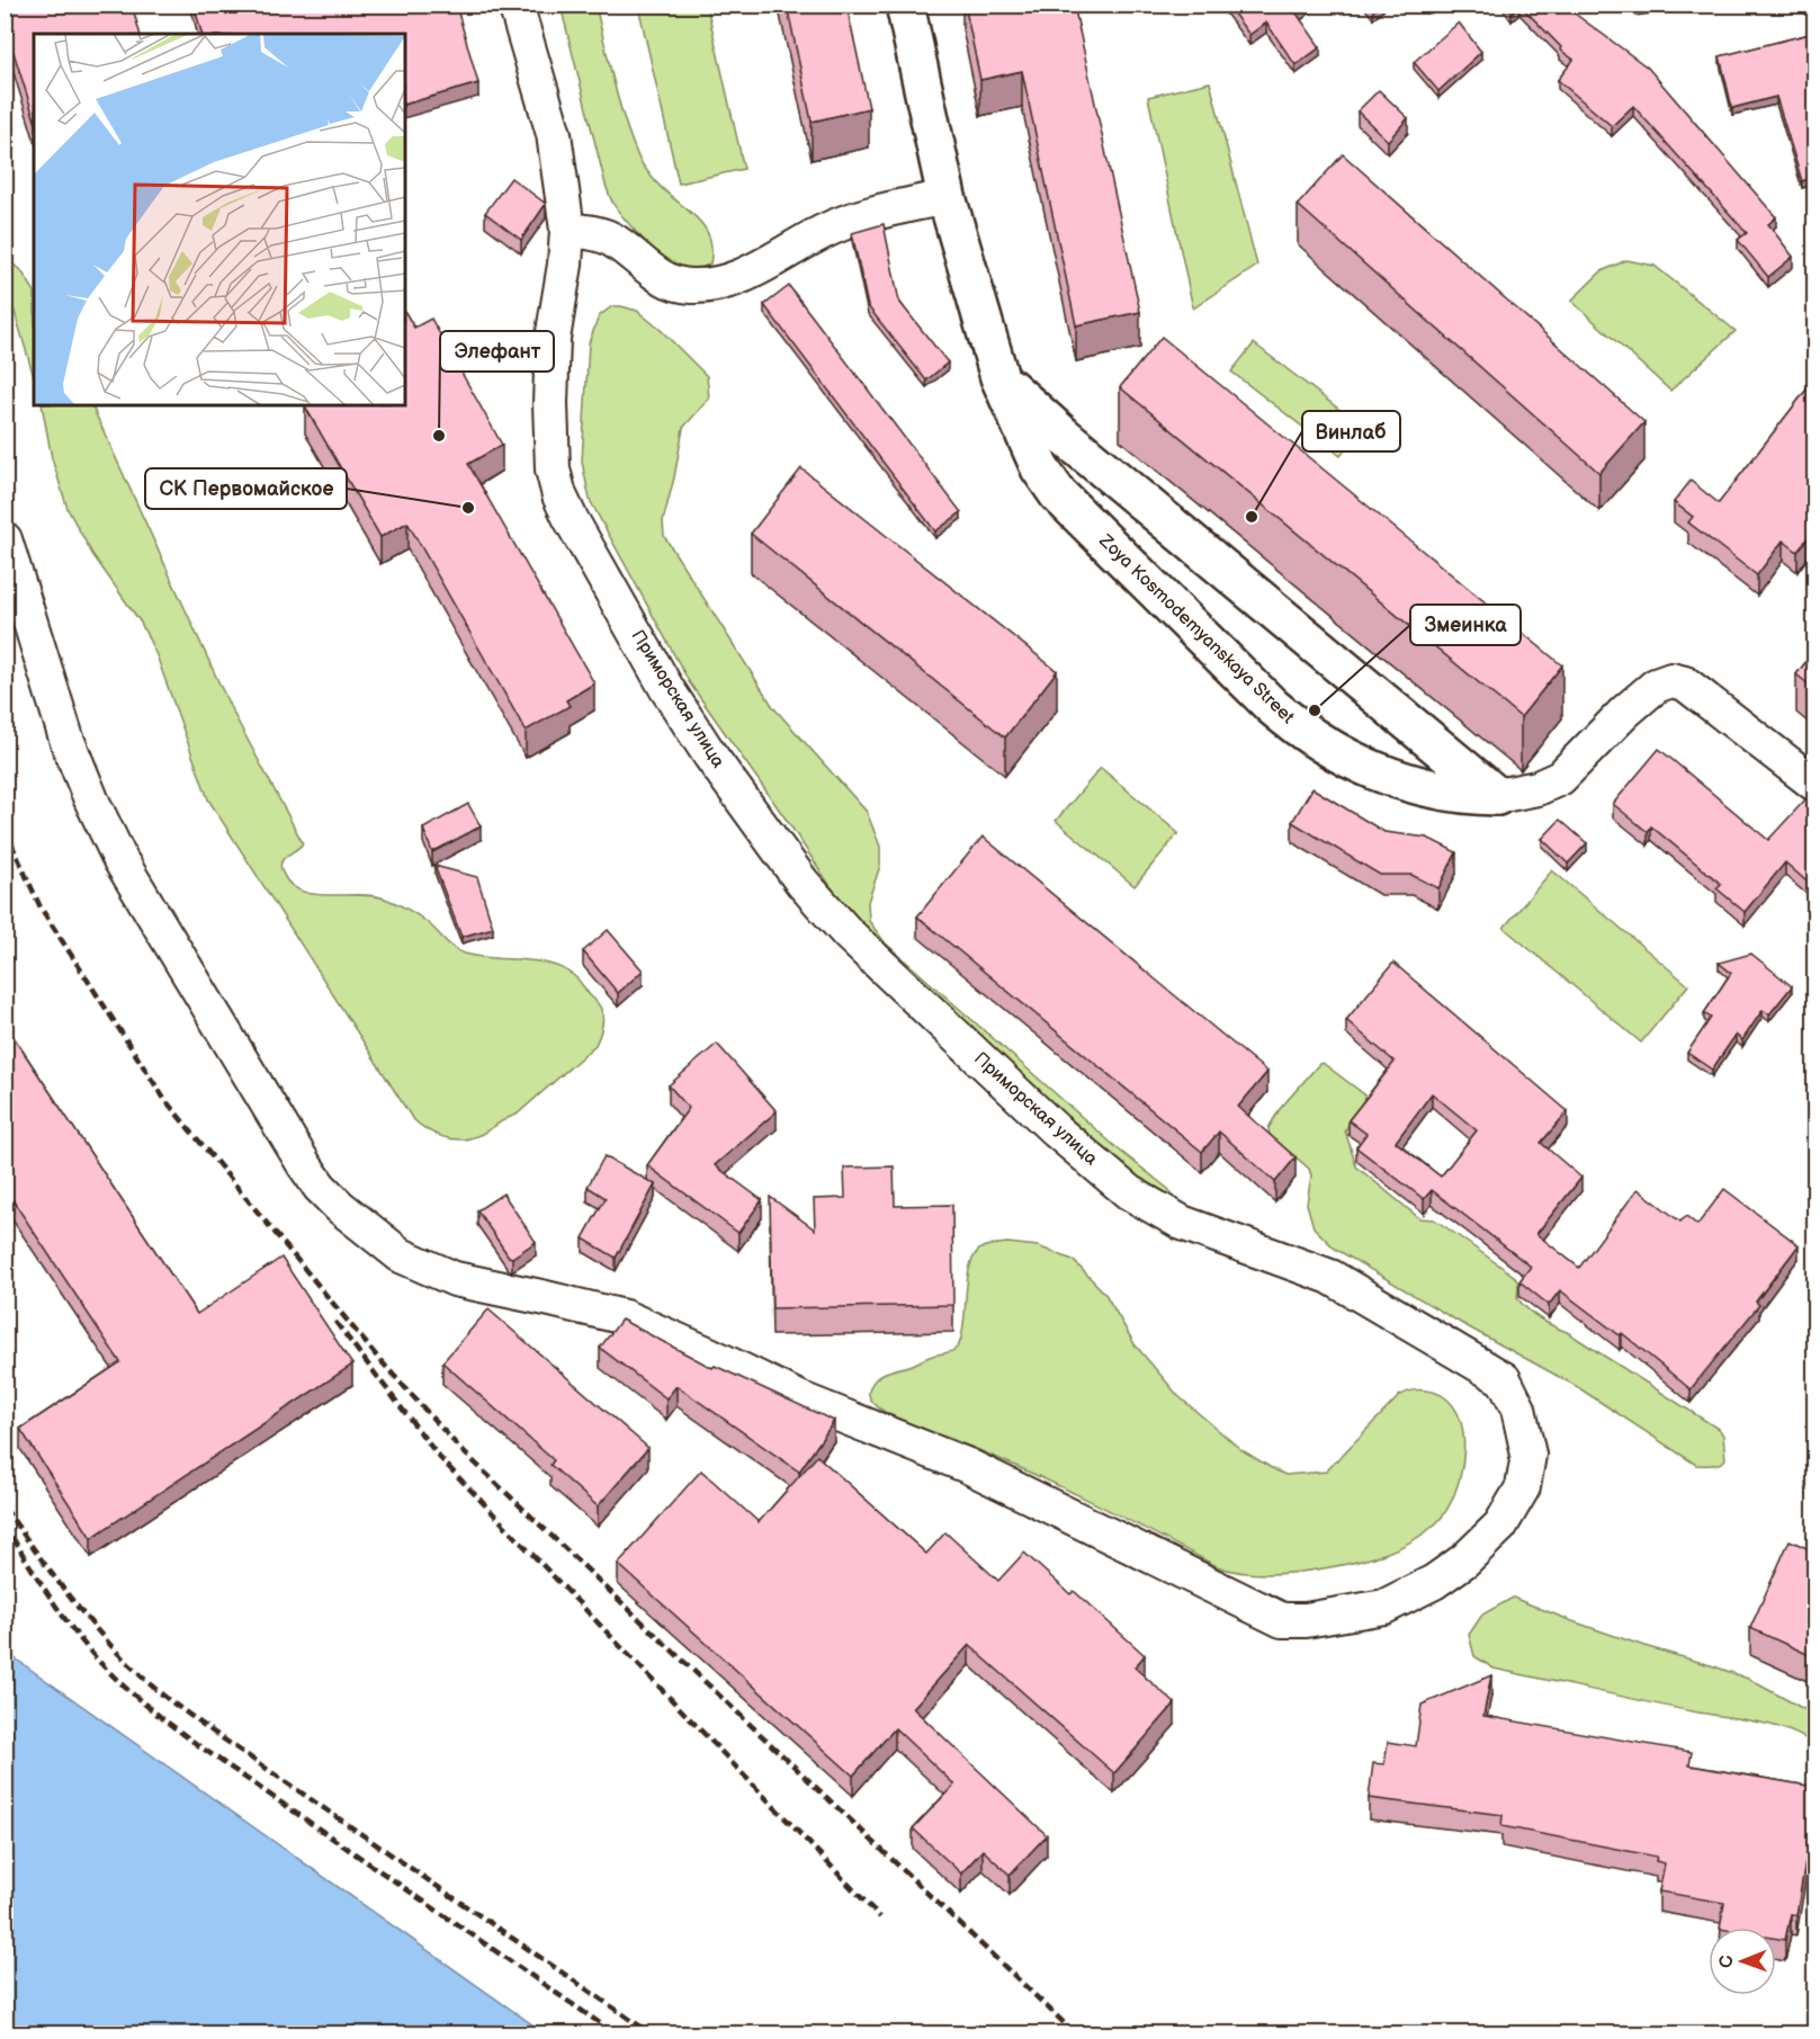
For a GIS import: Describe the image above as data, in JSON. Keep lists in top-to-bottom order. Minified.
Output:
{"streets":{"main road":["Zoya Kosmodemyanskaya Street"],"street":["Приморская улица"]},"places":["Элефант","СК Первомайское","Винлаб","Змеинка"],"north":"left"}
